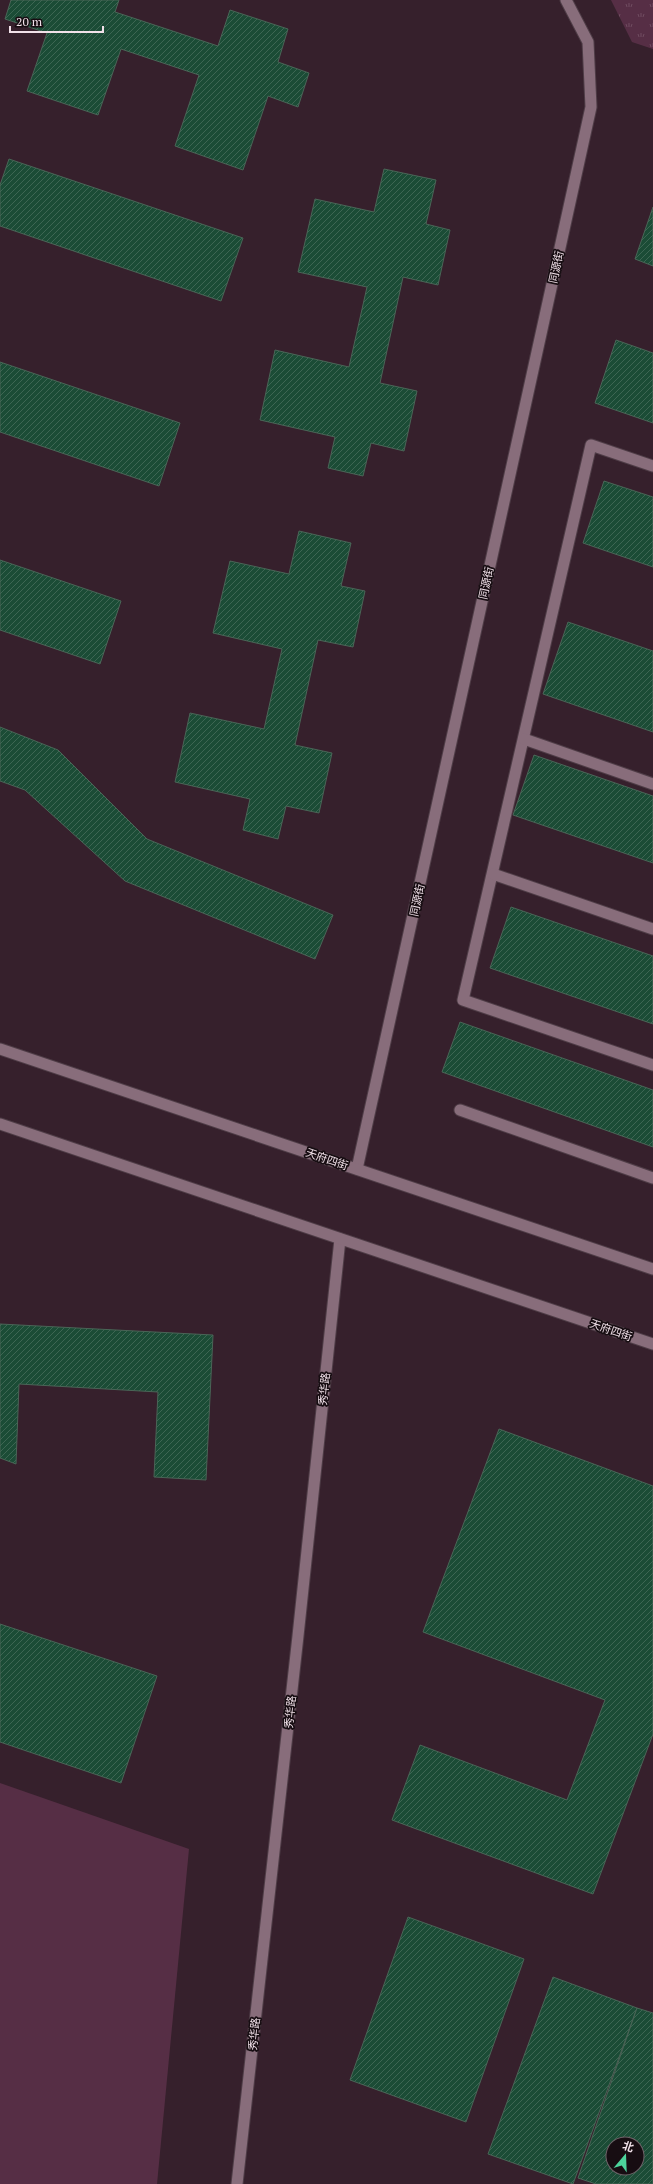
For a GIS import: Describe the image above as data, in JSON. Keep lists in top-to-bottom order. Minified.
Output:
{"streets":{"street":["同源街","天府四街","秀华路"]},"crossings":[["同源街","天府四街"],["天府四街","秀华路"]],"scale_bar":"20 m","north":"top"}
